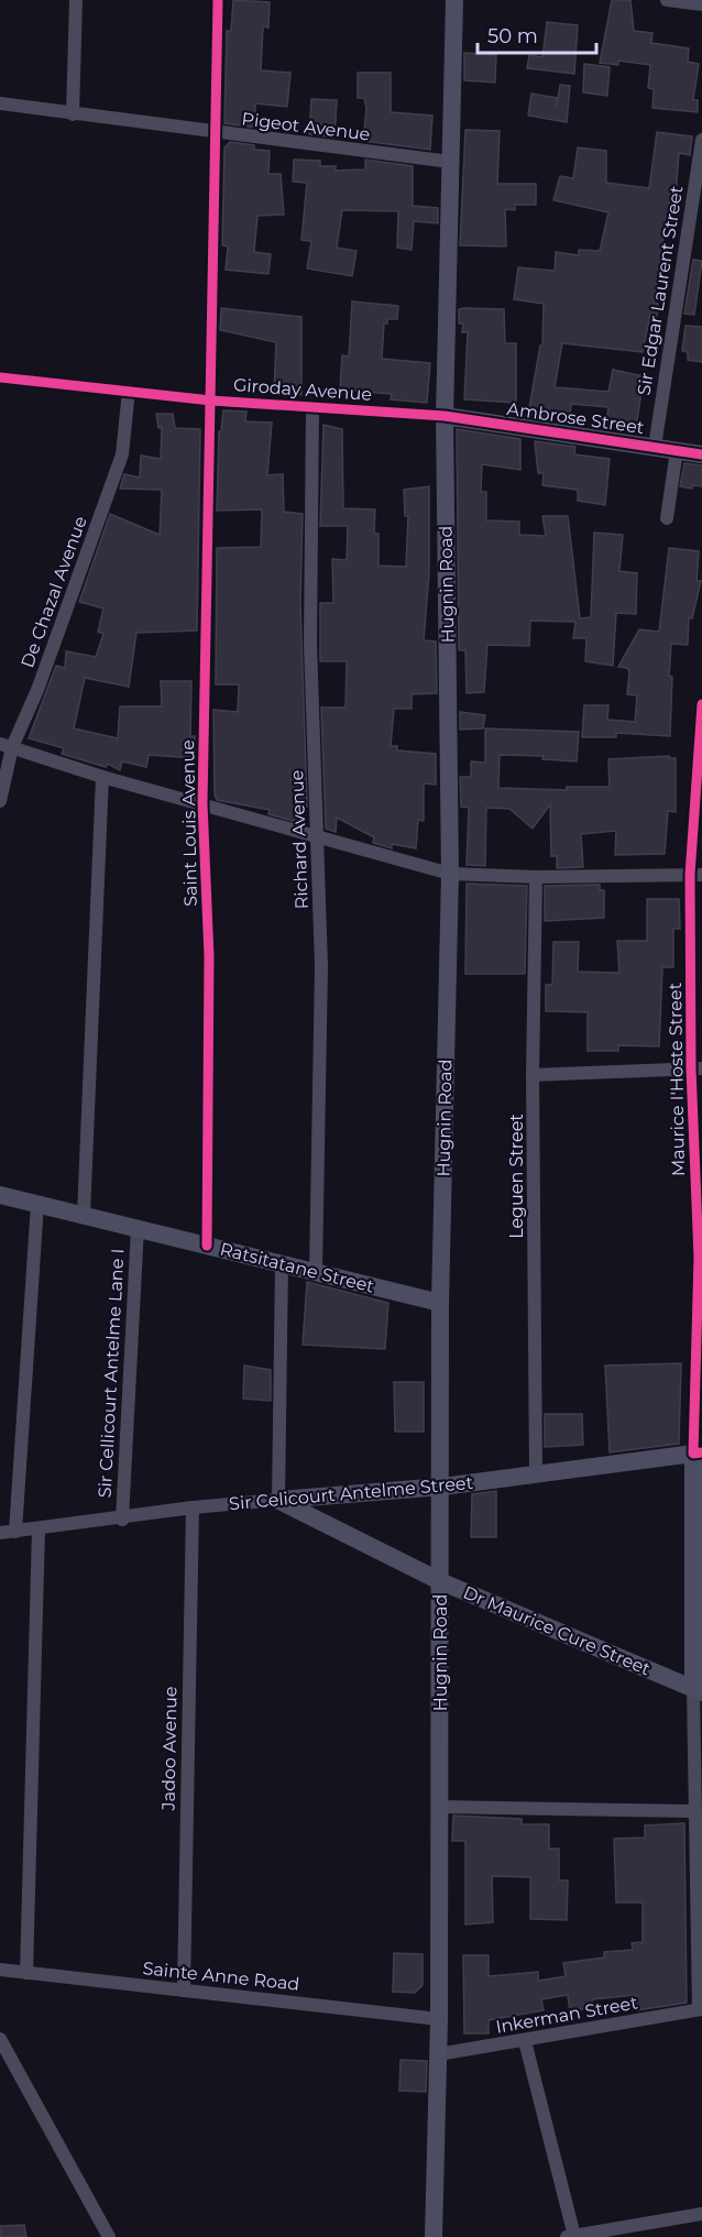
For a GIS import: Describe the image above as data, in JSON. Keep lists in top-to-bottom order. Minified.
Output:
{"streets":{"main road":["Ambrose Street","Hugnin Road","Ratsitatane Street","Sir Celicourt Antelme Street","Dr Maurice Cure Street"],"street":["Pigeot Avenue","Sir Edgar Laurent Street","Giroday Avenue","De Chazal Avenue","Saint Louis Avenue","Richard Avenue","Maurice I'Hoste Street","Leguen Street","Sir Cellicourt Antelme Lane I","Jadoo Avenue","Sainte Anne Road","Inkerman Street"]},"crossings":[["Pigeot Avenue","Hugnin Road"],["Pigeot Avenue","Saint Louis Avenue"],["Sir Edgar Laurent Street","Ambrose Street"],["Giroday Avenue","Ambrose Street"],["Giroday Avenue","Hugnin Road"],["Giroday Avenue","De Chazal Avenue"],["Giroday Avenue","Saint Louis Avenue"],["Giroday Avenue","Richard Avenue"],["Ambrose Street","Hugnin Road"],["Hugnin Road","Ratsitatane Street"],["Hugnin Road","Sir Celicourt Antelme Street"],["Hugnin Road","Dr Maurice Cure Street"],["Hugnin Road","Sainte Anne Road"],["Hugnin Road","Inkerman Street"],["Saint Louis Avenue","Ratsitatane Street"],["Richard Avenue","Ratsitatane Street"],["Maurice I'Hoste Street","Sir Celicourt Antelme Street"],["Leguen Street","Sir Celicourt Antelme Street"],["Ratsitatane Street","Sir Cellicourt Antelme Lane I"],["Sir Cellicourt Antelme Lane I","Sir Celicourt Antelme Street"],["Sir Celicourt Antelme Street","Dr Maurice Cure Street"],["Sir Celicourt Antelme Street","Jadoo Avenue"],["Jadoo Avenue","Sainte Anne Road"]],"scale_bar":"50 m"}
